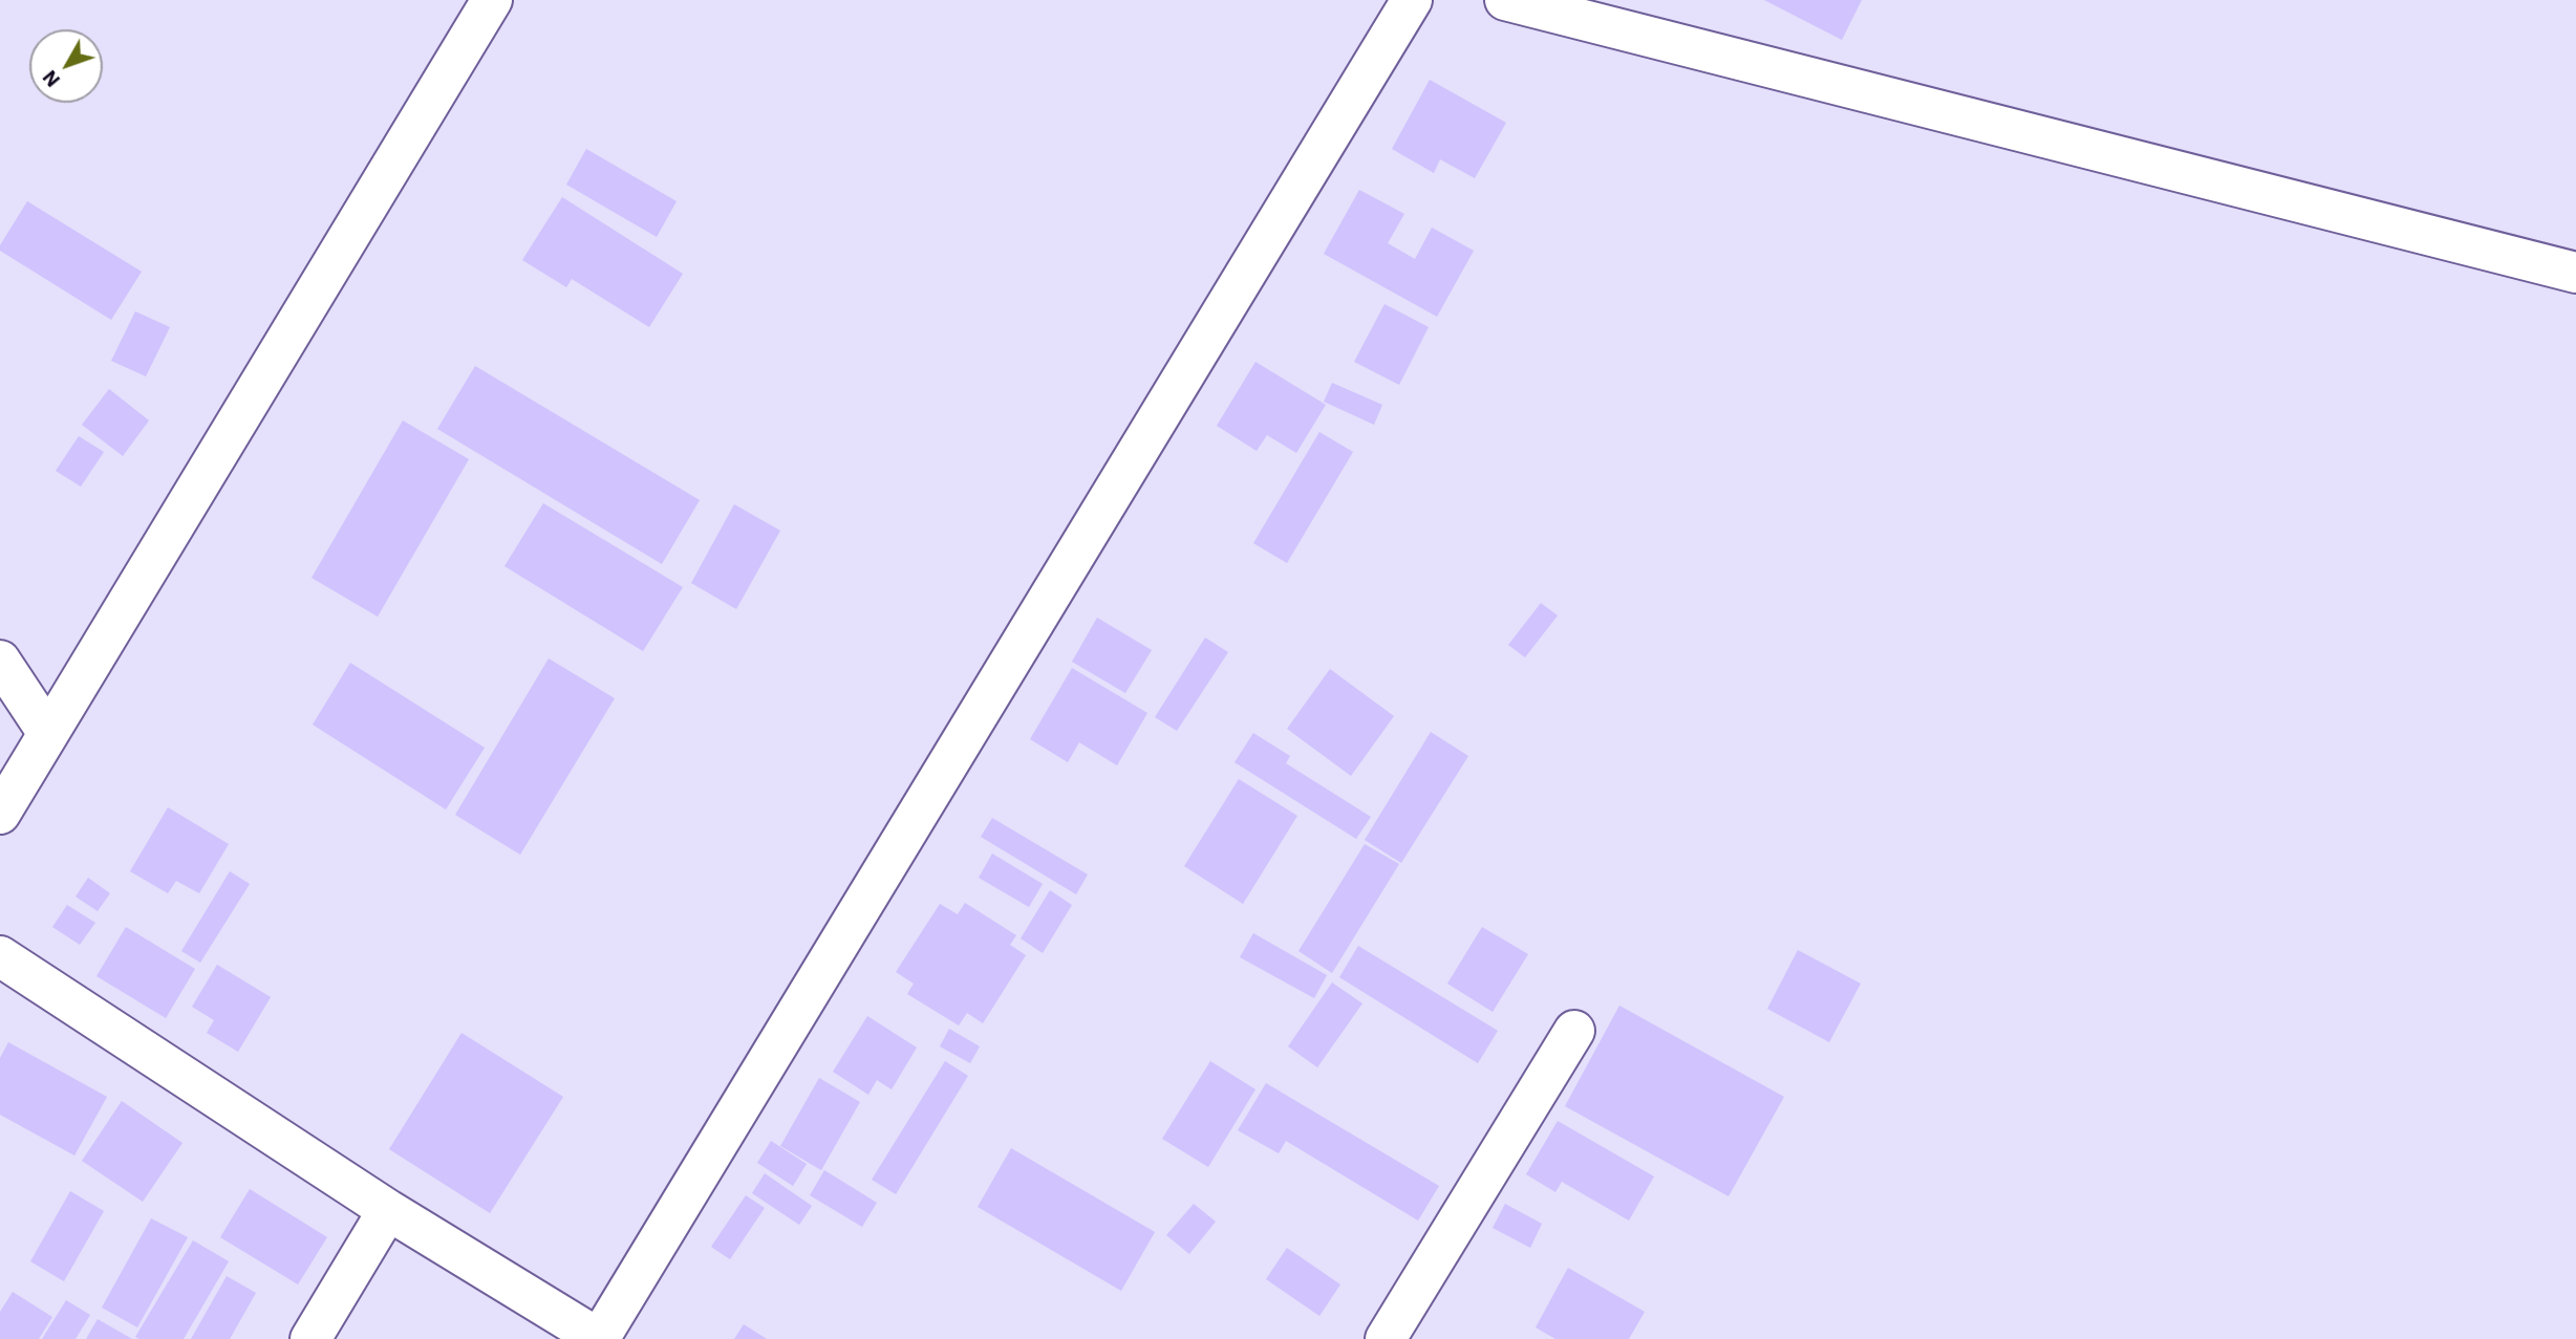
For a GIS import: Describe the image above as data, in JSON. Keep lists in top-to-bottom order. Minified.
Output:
{"north":"bottom left"}
